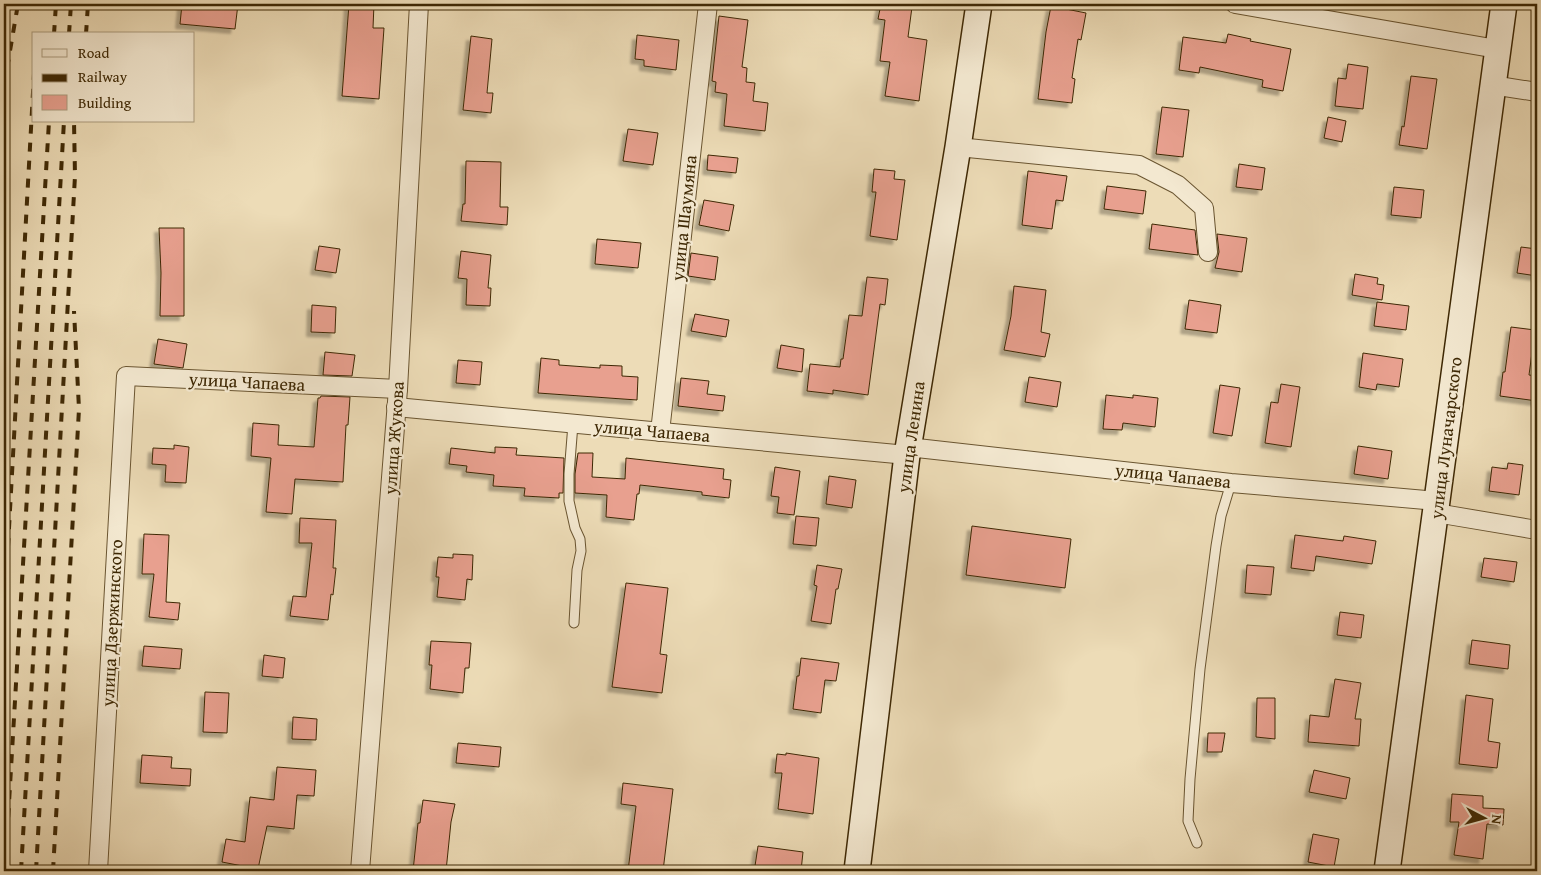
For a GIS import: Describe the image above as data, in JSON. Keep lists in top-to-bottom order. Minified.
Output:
{"streets":{"main road":["улица Ленина","улица Луначарского"],"street":["улица Шаумяна","улица Чапаева","улица Жукова","улица Дзержинского"]},"crossings":[["улица Шаумяна","улица Чапаева"],["улица Чапаева","улица Ленина"],["улица Чапаева","улица Жукова"],["улица Чапаева","улица Луначарского"],["улица Чапаева","улица Дзержинского"]],"legend":["Road","Railway","Building"],"north":"right"}
